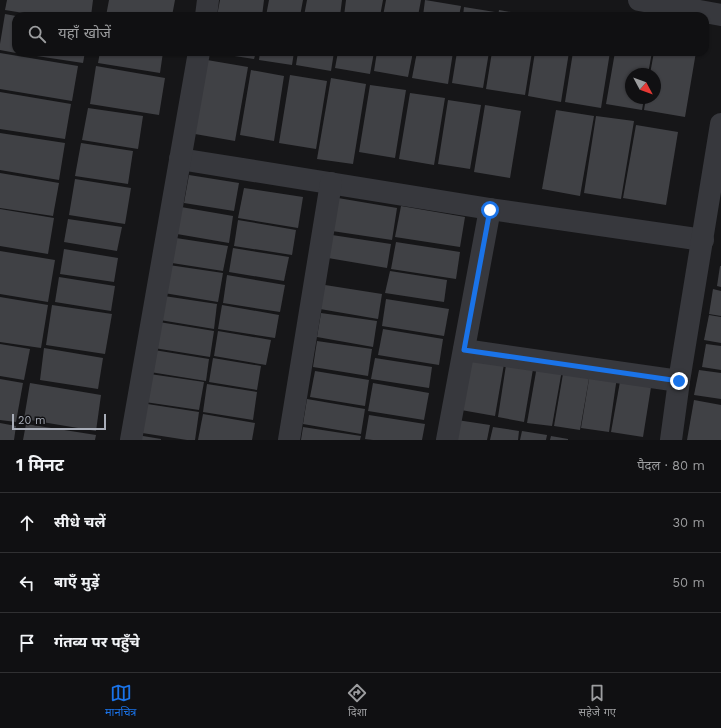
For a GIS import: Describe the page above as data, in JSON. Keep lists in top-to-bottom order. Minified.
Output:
{"scale_bar":"20 m","north":"bottom right","page":{"search":"यहाँ खोजें","scale":"20 m","heading":["1 मिनट","पैदल · 80 m"],"list":[["सीधे चलें","30 m"],["बाएँ मुड़ें","50 m"],"गंतव्य पर पहुँचे"],"nav":["मानचित्र","दिशा","सहेजे गए"]}}
